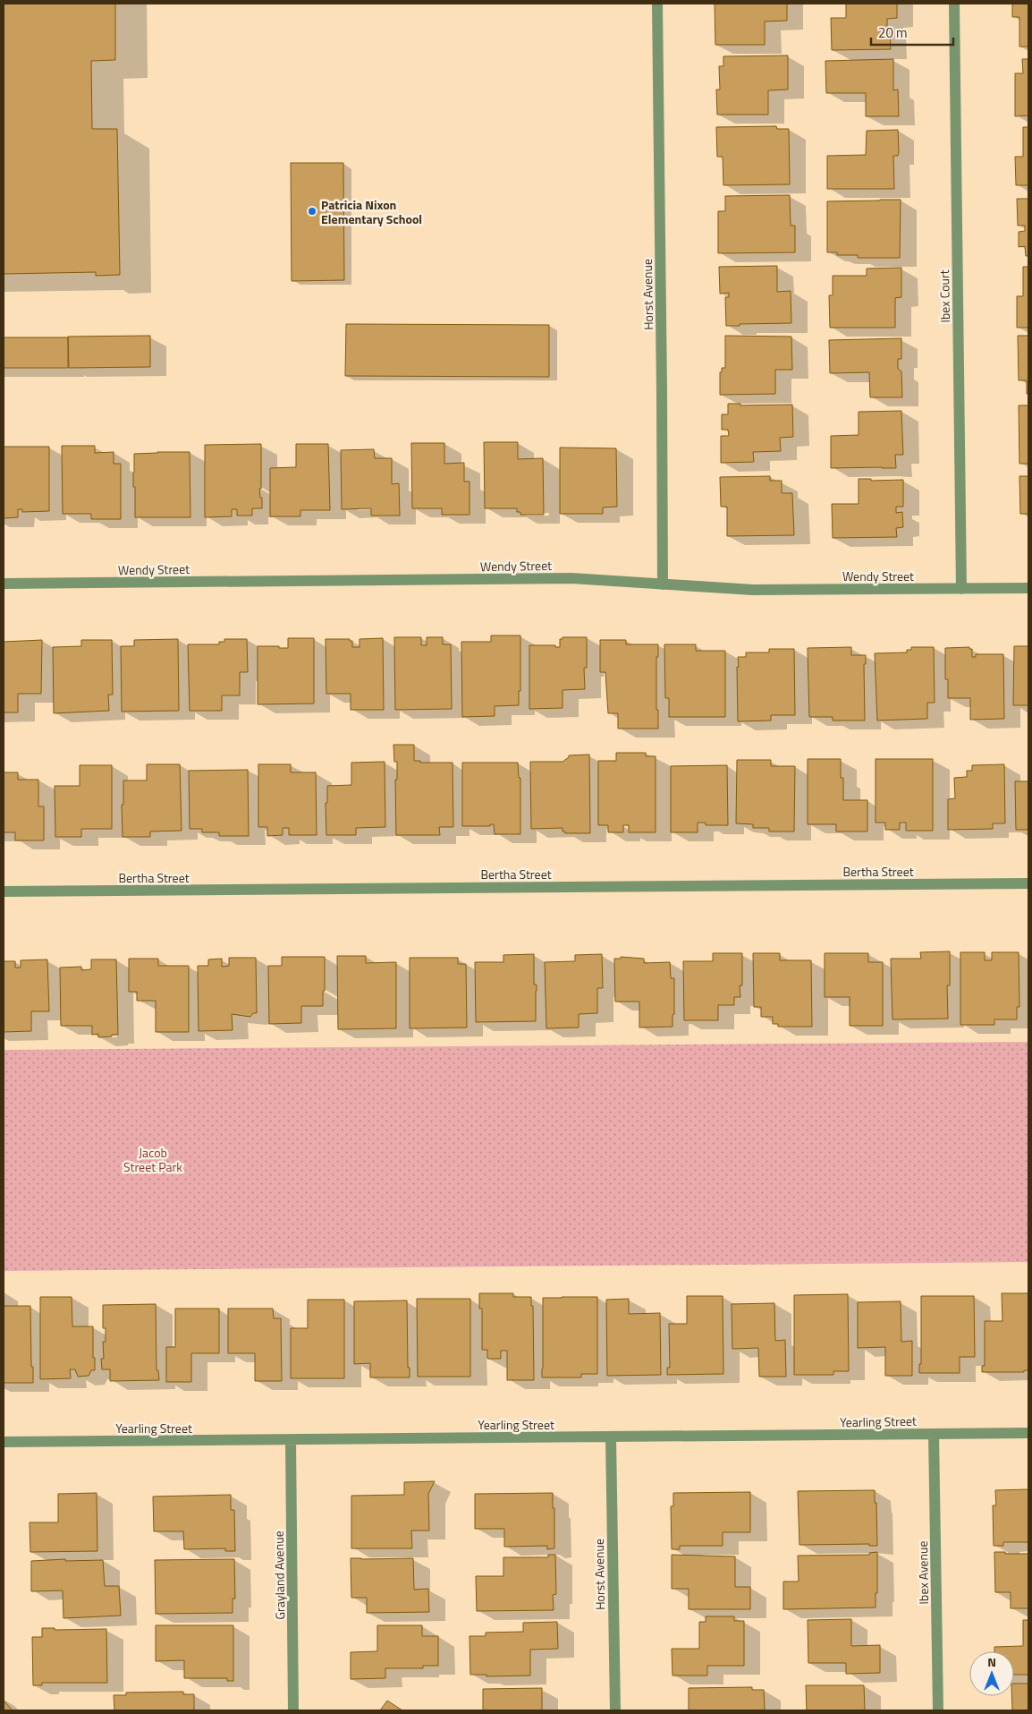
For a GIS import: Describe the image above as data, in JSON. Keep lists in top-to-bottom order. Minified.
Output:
{"streets":{"street":["Horst Avenue","Ibex Court","Wendy Street","Bertha Street","Yearling Street","Ibex Avenue","Grayland Avenue"]},"crossings":[["Horst Avenue","Wendy Street"],["Horst Avenue","Yearling Street"],["Ibex Court","Wendy Street"],["Yearling Street","Ibex Avenue"],["Yearling Street","Grayland Avenue"]],"parks":["Jacob Street Park"],"places":["Patricia Nixon Elementary School"],"scale_bar":"20 m","north":"top"}
